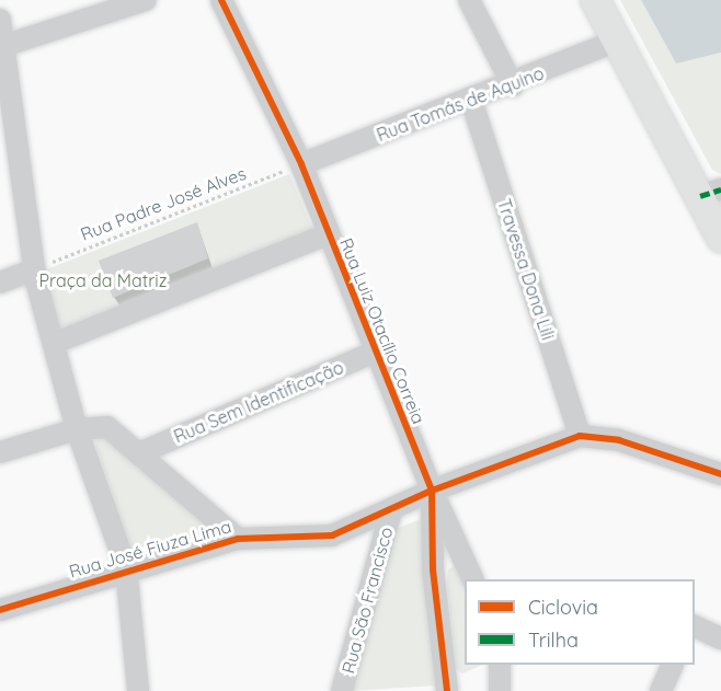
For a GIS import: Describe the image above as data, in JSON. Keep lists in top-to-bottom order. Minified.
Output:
{"streets":{"street":["Rua Tomás de Aquino","Travessa Dona Lili","Rua Luiz Otacílio Correia","Rua Sem Identificação","Rua José Fiuza Lima","Rua São Francisco"],"path":["Rua Padre José Alves"]},"crossings":[["Rua Tomás de Aquino","Rua Padre José Alves"],["Rua Tomás de Aquino","Travessa Dona Lili"],["Rua Tomás de Aquino","Rua Luiz Otacílio Correia"],["Rua Padre José Alves","Rua Luiz Otacílio Correia"],["Travessa Dona Lili","Rua José Fiuza Lima"],["Rua Luiz Otacílio Correia","Rua Sem Identificação"],["Rua Luiz Otacílio Correia","Rua José Fiuza Lima"],["Rua José Fiuza Lima","Rua São Francisco"]],"parks":["Praça da Matriz"],"legend":["Ciclovia","Trilha"]}
